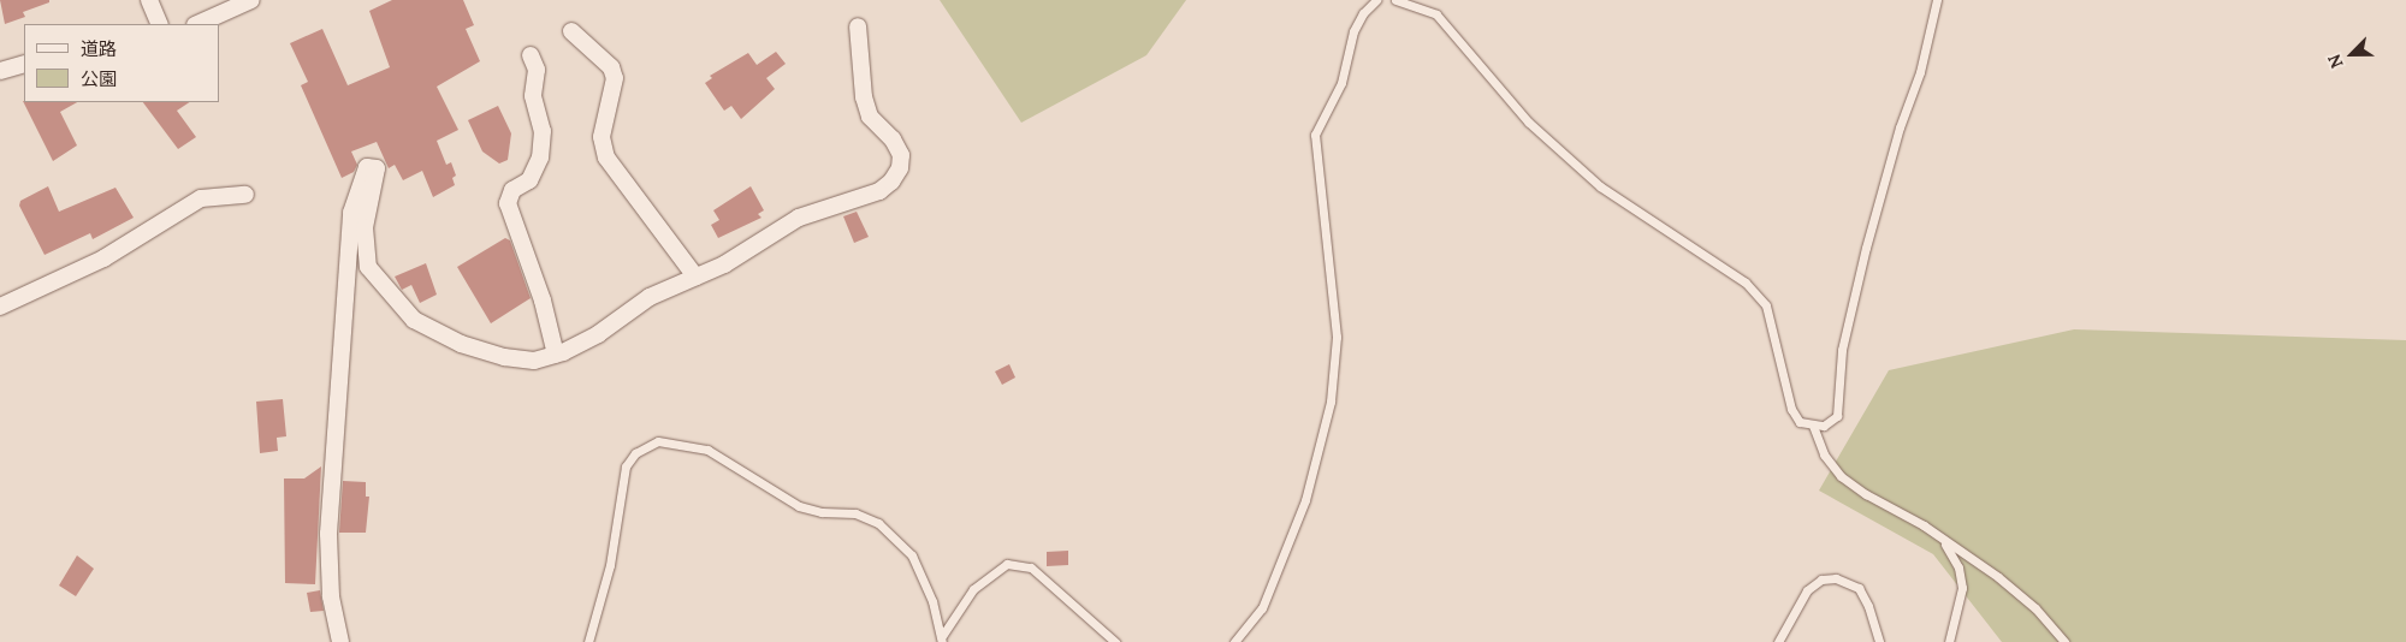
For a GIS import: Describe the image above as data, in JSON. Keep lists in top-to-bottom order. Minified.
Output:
{"legend":["道路","公園"],"north":"bottom left"}
